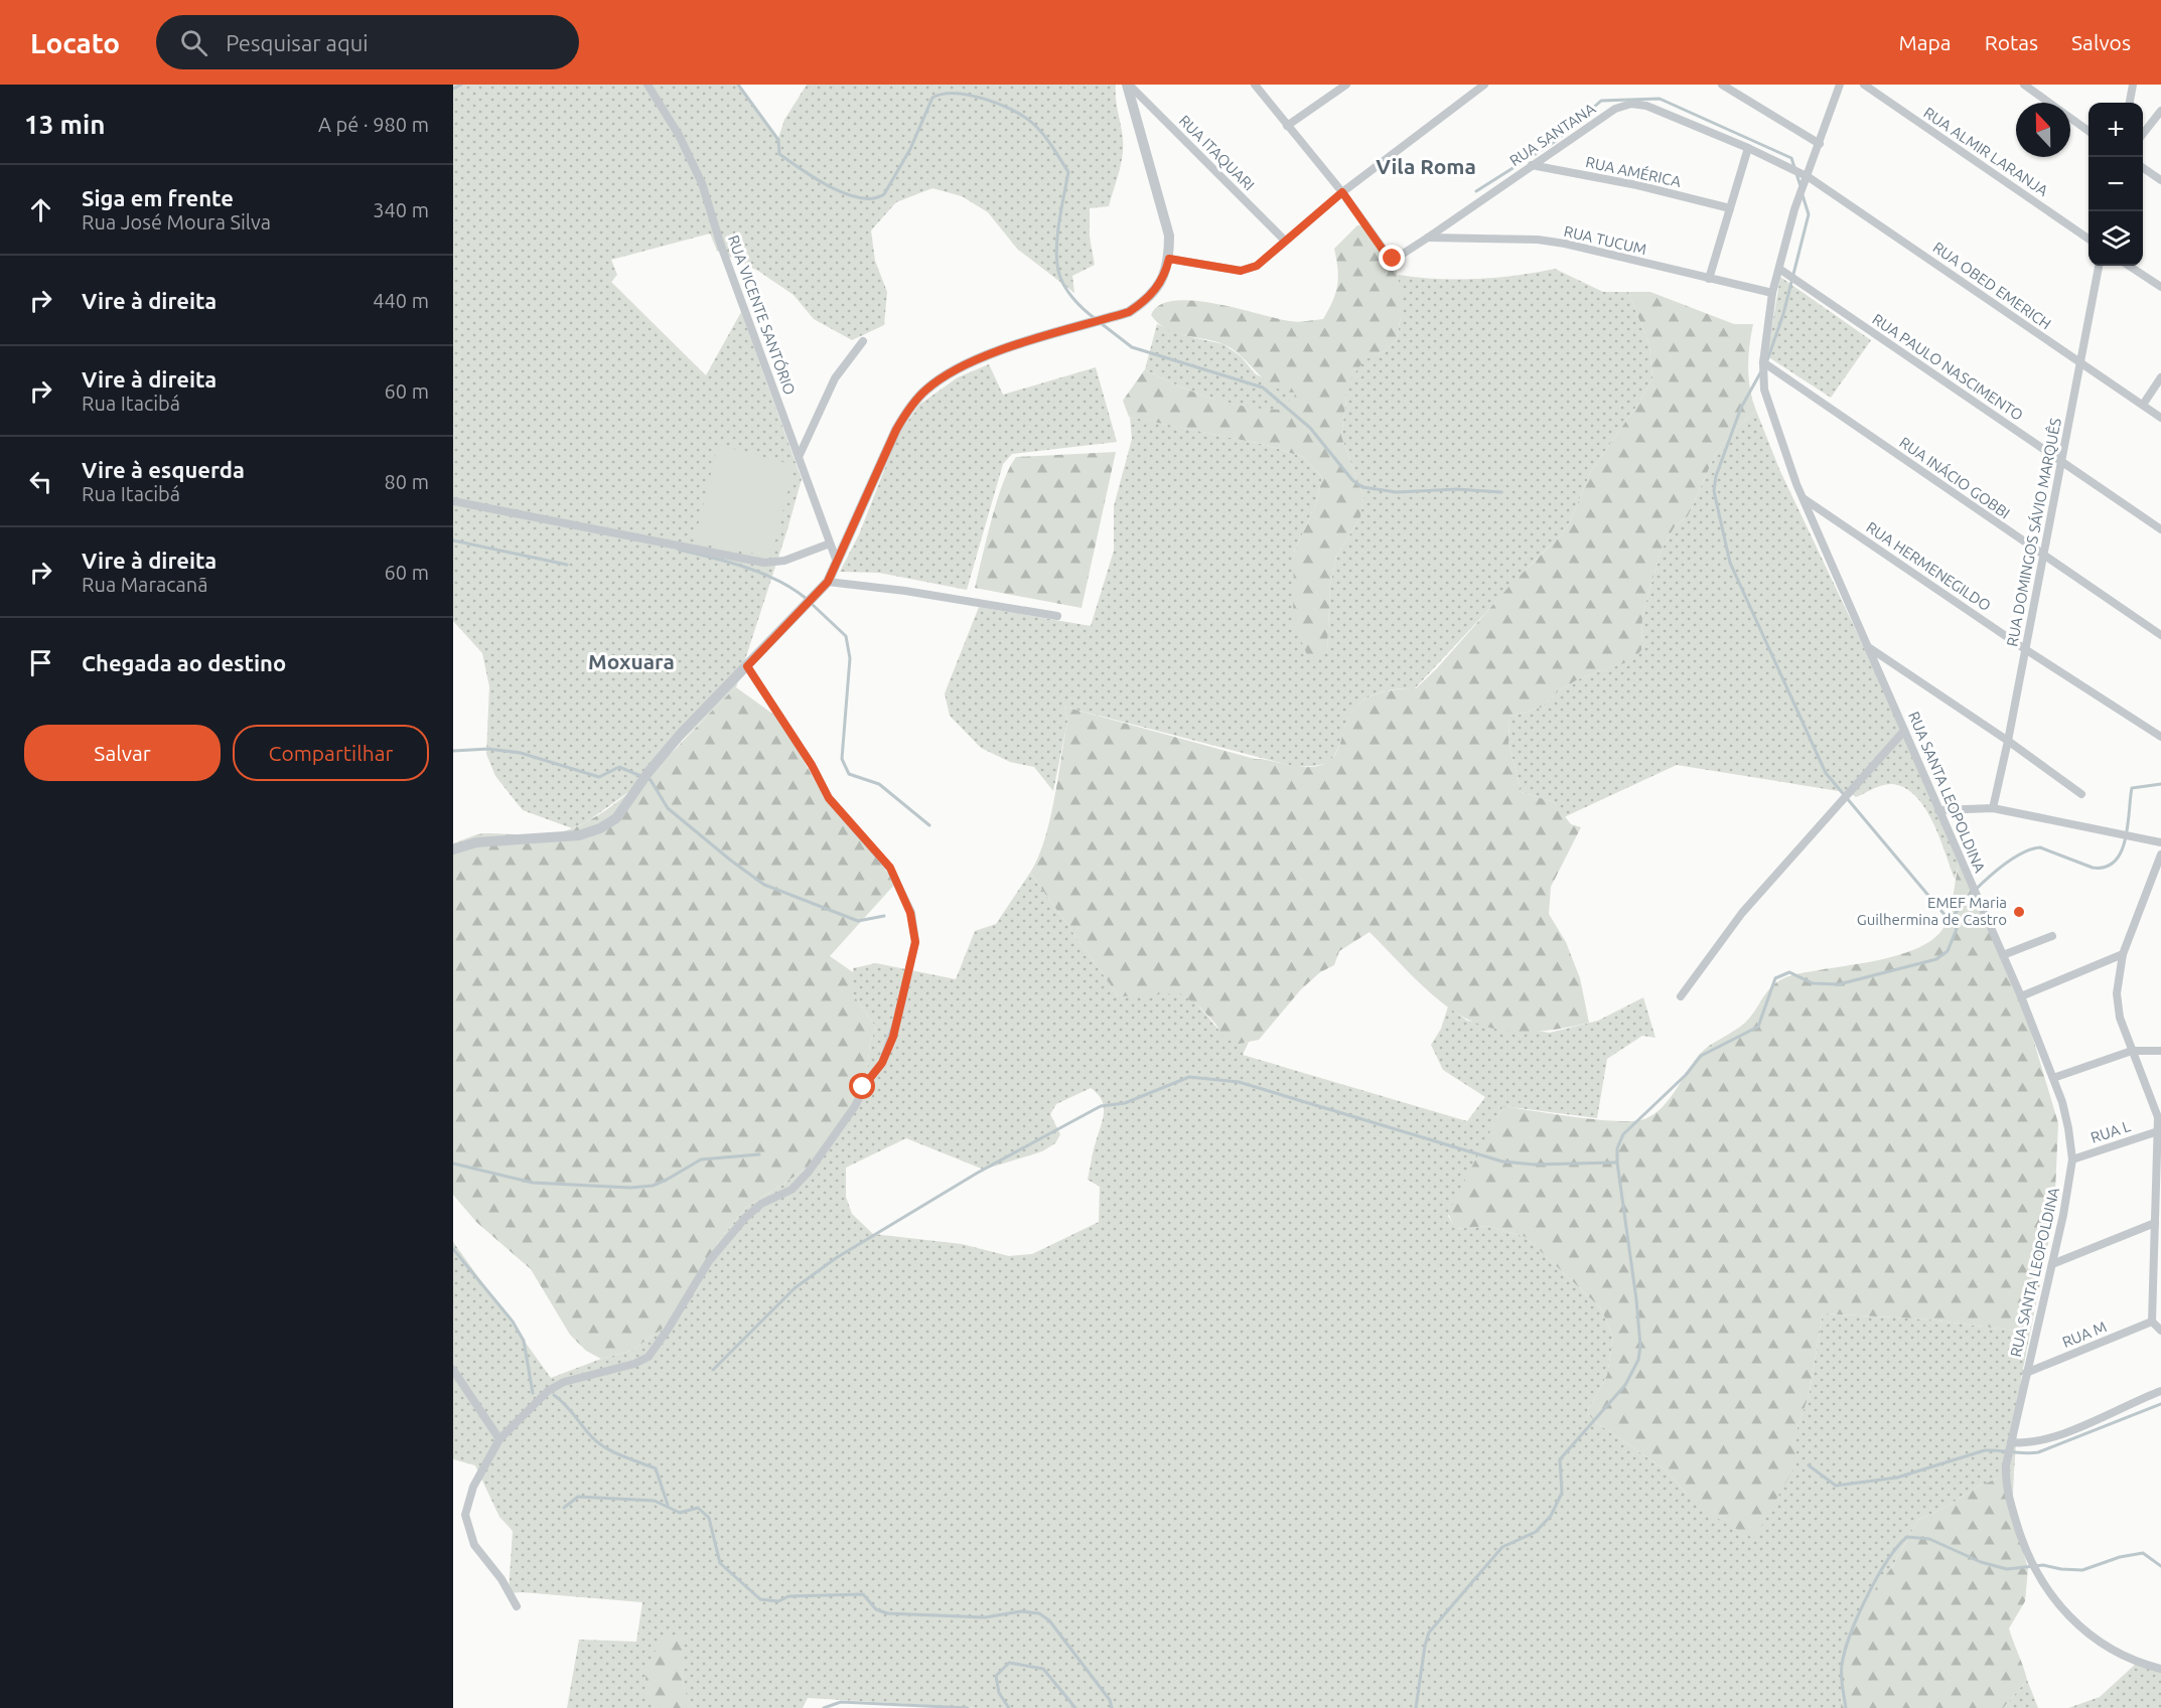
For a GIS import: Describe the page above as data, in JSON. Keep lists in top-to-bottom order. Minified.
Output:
{"streets":{"street":["RUA SANTANA","RUA ALMIR LARANJA","RUA ITAQUARI","RUA AMÉRICA","RUA TUCUM","RUA OBED EMERICH","RUA VICENTE SANTÓRIO","RUA PAULO NASCIMENTO","RUA INÁCIO GOBBI","RUA DOMINGOS SÁVIO MARQUÊS","RUA HERMENEGILDO","RUA SANTA LEOPOLDINA","RUA L","RUA M"]},"crossings":[["RUA SANTANA","RUA AMÉRICA"],["RUA SANTANA","RUA TUCUM"],["RUA SANTANA","RUA OBED EMERICH"],["RUA SANTANA","RUA SANTA LEOPOLDINA"],["RUA TUCUM","RUA SANTA LEOPOLDINA"],["RUA OBED EMERICH","RUA DOMINGOS SÁVIO MARQUÊS"],["RUA OBED EMERICH","RUA SANTA LEOPOLDINA"],["RUA PAULO NASCIMENTO","RUA DOMINGOS SÁVIO MARQUÊS"],["RUA PAULO NASCIMENTO","RUA SANTA LEOPOLDINA"],["RUA INÁCIO GOBBI","RUA DOMINGOS SÁVIO MARQUÊS"],["RUA INÁCIO GOBBI","RUA SANTA LEOPOLDINA"],["RUA DOMINGOS SÁVIO MARQUÊS","RUA HERMENEGILDO"],["RUA HERMENEGILDO","RUA SANTA LEOPOLDINA"],["RUA SANTA LEOPOLDINA","RUA L"],["RUA SANTA LEOPOLDINA","RUA M"]],"districts":["Vila Roma","Moxuara"],"places":["EMEF Maria Guilhermina de Castro"],"north":"top","page":{"header":"Locato","search":"Pesquisar aqui","nav":["Mapa","Rotas","Salvos"],"heading":["13 min","A pé · 980 m"],"map_buttons":["+","−"],"list":[["Siga em frente","Rua José Moura Silva","340 m"],["Vire à direita","440 m"],["Vire à direita","Rua Itacibá","60 m"],["Vire à esquerda","Rua Itacibá","80 m"],["Vire à direita","Rua Maracanã","60 m"],"Chegada ao destino"],"buttons":["Salvar","Compartilhar"]}}
